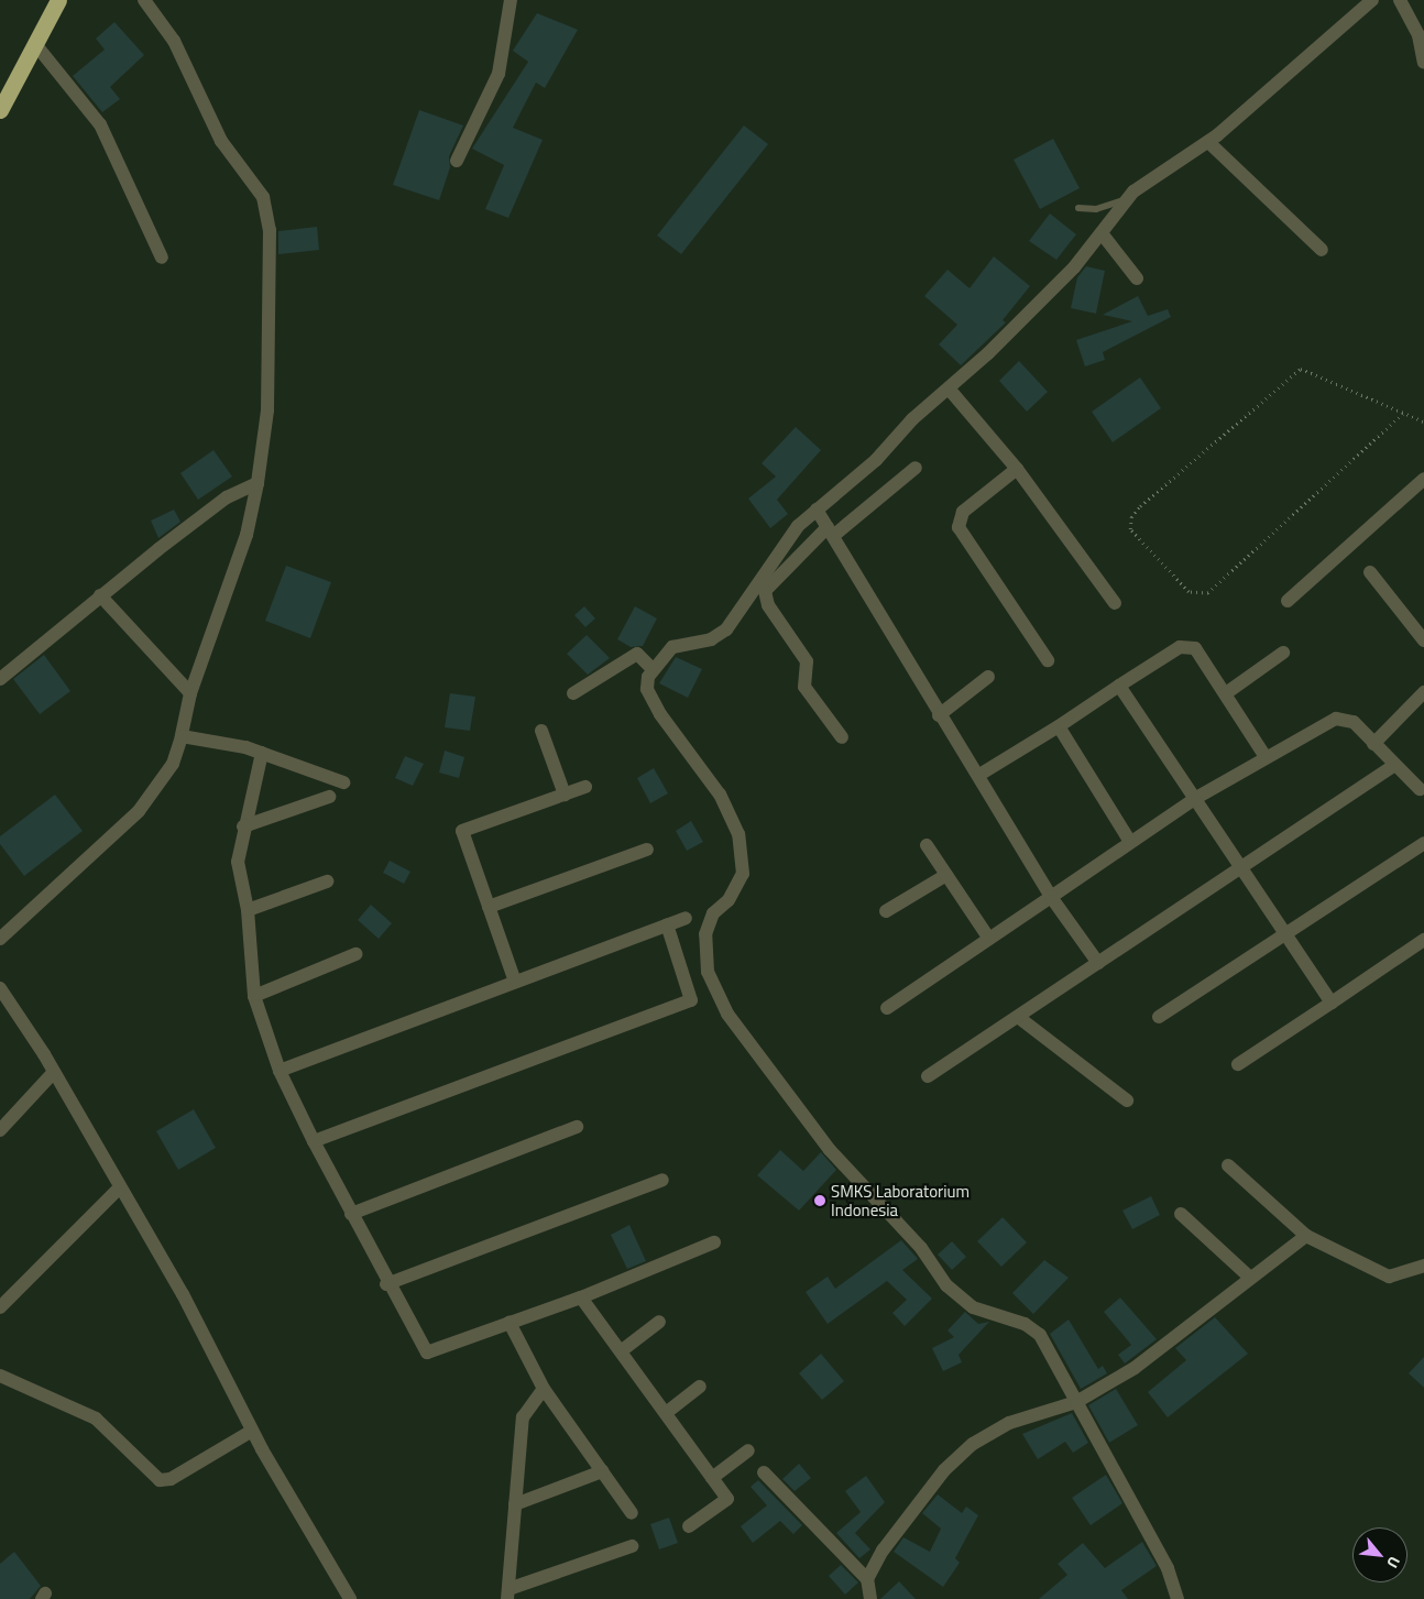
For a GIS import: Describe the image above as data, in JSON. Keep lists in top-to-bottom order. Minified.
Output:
{"places":["SMKS Laboratorium Indonesia"],"north":"bottom right"}
